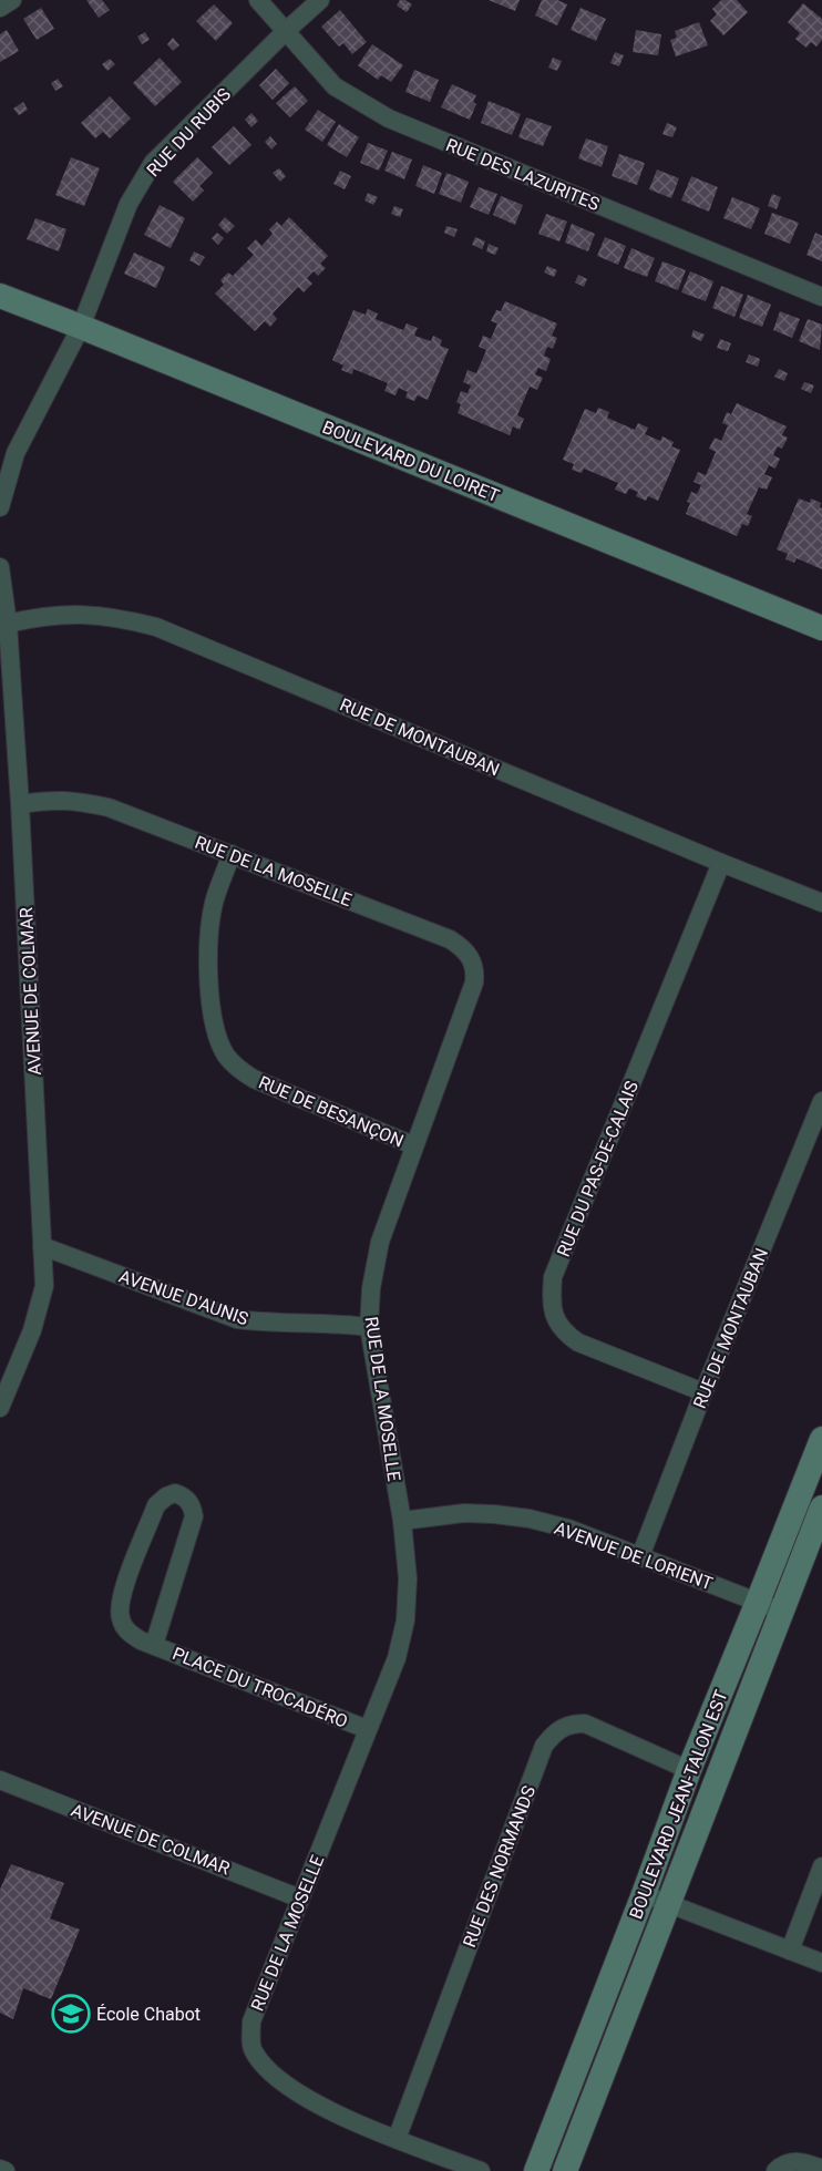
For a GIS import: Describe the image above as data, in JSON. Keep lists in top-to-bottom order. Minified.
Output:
{"streets":{"street":["RUE DU RUBIS","RUE DES LAZURITES","BOULEVARD DU LOIRET","RUE DE MONTAUBAN","RUE DE LA MOSELLE","AVENUE DE COLMAR","RUE DE BESANÇON","RUE DU PAS-DE-CALAIS","AVENUE D'AUNIS","AVENUE DE LORIENT","PLACE DU TROCADÉRO","BOULEVARD JEAN-TALON EST","RUE DES NORMANDS"]},"crossings":[["RUE DU RUBIS","RUE DES LAZURITES"],["RUE DU RUBIS","BOULEVARD DU LOIRET"],["RUE DE MONTAUBAN","AVENUE DE COLMAR"],["RUE DE MONTAUBAN","RUE DU PAS-DE-CALAIS"],["RUE DE MONTAUBAN","AVENUE DE LORIENT"],["RUE DE LA MOSELLE","AVENUE DE COLMAR"],["RUE DE LA MOSELLE","RUE DE BESANÇON"],["RUE DE LA MOSELLE","AVENUE D'AUNIS"],["RUE DE LA MOSELLE","AVENUE DE LORIENT"],["RUE DE LA MOSELLE","PLACE DU TROCADÉRO"],["RUE DE LA MOSELLE","RUE DES NORMANDS"],["AVENUE DE COLMAR","AVENUE D'AUNIS"],["AVENUE DE LORIENT","BOULEVARD JEAN-TALON EST"],["BOULEVARD JEAN-TALON EST","RUE DES NORMANDS"]],"places":{"school or university":["École Chabot"]}}
